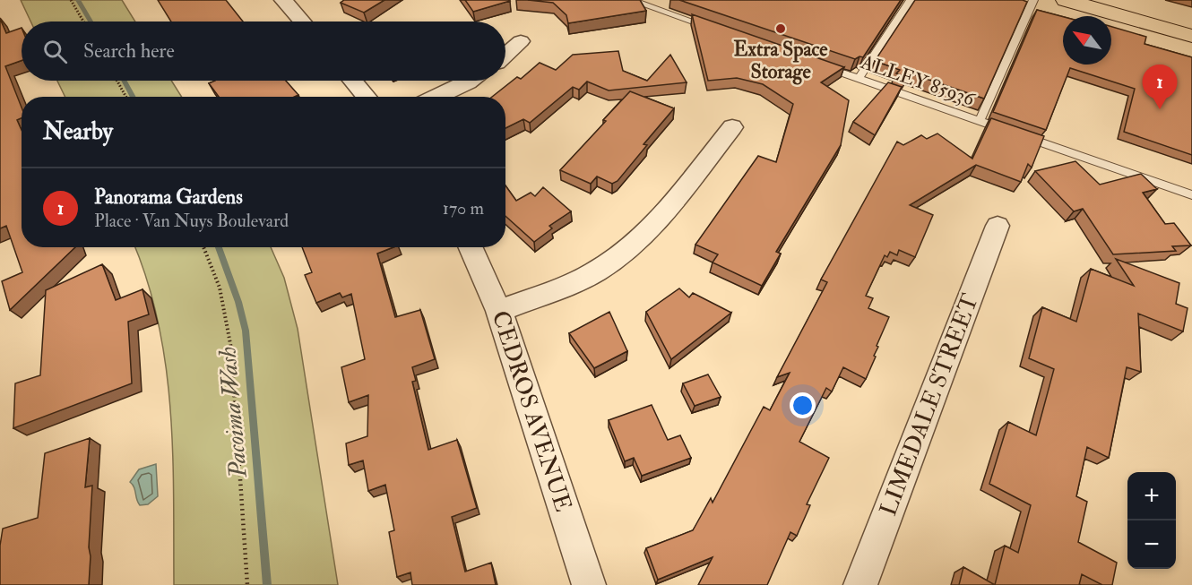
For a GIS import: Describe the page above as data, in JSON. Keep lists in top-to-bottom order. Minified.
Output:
{"streets":{"street":["LIMEDALE STREET","CEDROS AVENUE"],"lane":["ALLEY 85936"]},"water":["Pacoima Wash"],"places":["Extra Space Storage"],"north":"top left","page":{"search":"Search here","pins":"1","heading":"Nearby","list":[{"mark":"1","name":"Panorama Gardens","note":"Place · Van Nuys Boulevard","value":"170 m"}],"map_buttons":["+","−"]}}
